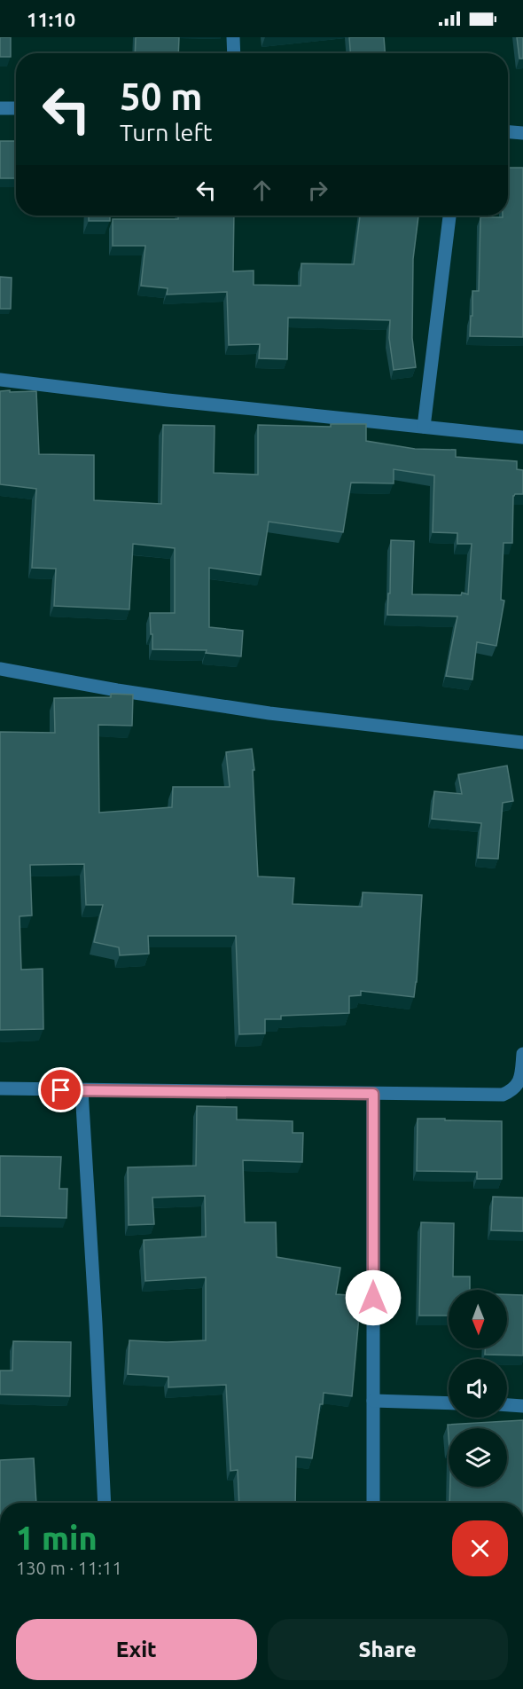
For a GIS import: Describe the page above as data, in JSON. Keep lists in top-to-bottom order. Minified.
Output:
{"north":"bottom","page":{"status":"11:10","turn":["50 m","Turn left"],"heading":["1 min","130 m · 11:11"],"buttons":["Exit","Share"]}}
